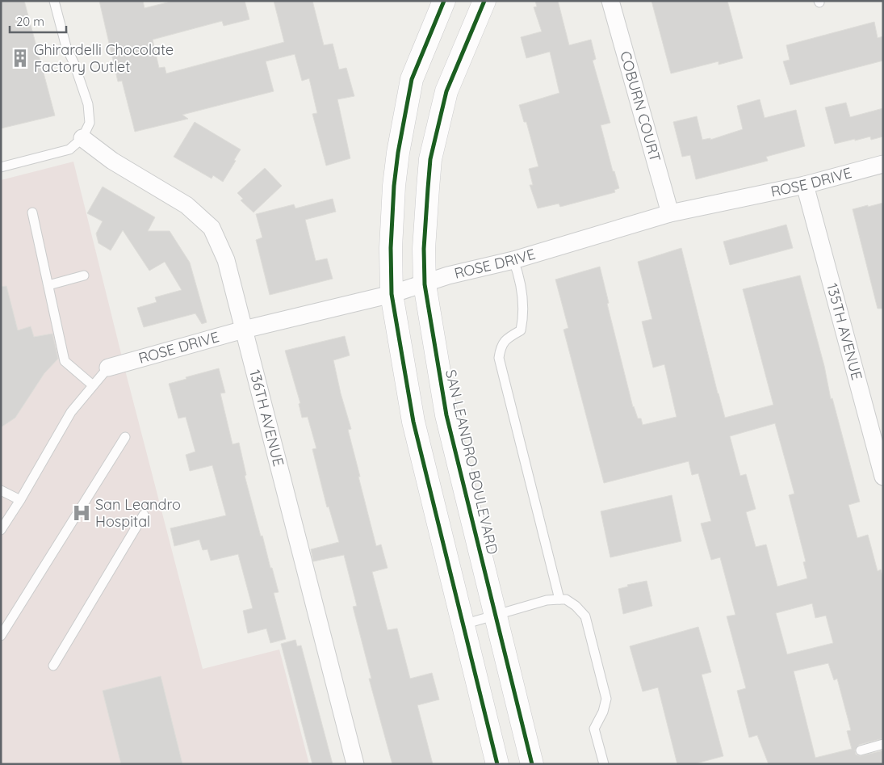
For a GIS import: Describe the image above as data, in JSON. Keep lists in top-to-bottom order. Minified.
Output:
{"streets":{"main road":["SAN LEANDRO BOULEVARD"],"street":["COBURN COURT","ROSE DRIVE","135TH AVENUE","136TH AVENUE"]},"crossings":[["COBURN COURT","ROSE DRIVE"],["ROSE DRIVE","135TH AVENUE"],["ROSE DRIVE","136TH AVENUE"],["ROSE DRIVE","SAN LEANDRO BOULEVARD"]],"places":{"building":["Ghirardelli Chocolate Factory Outlet"],"hospital":["San Leandro Hospital"]},"scale_bar":"20 m"}
